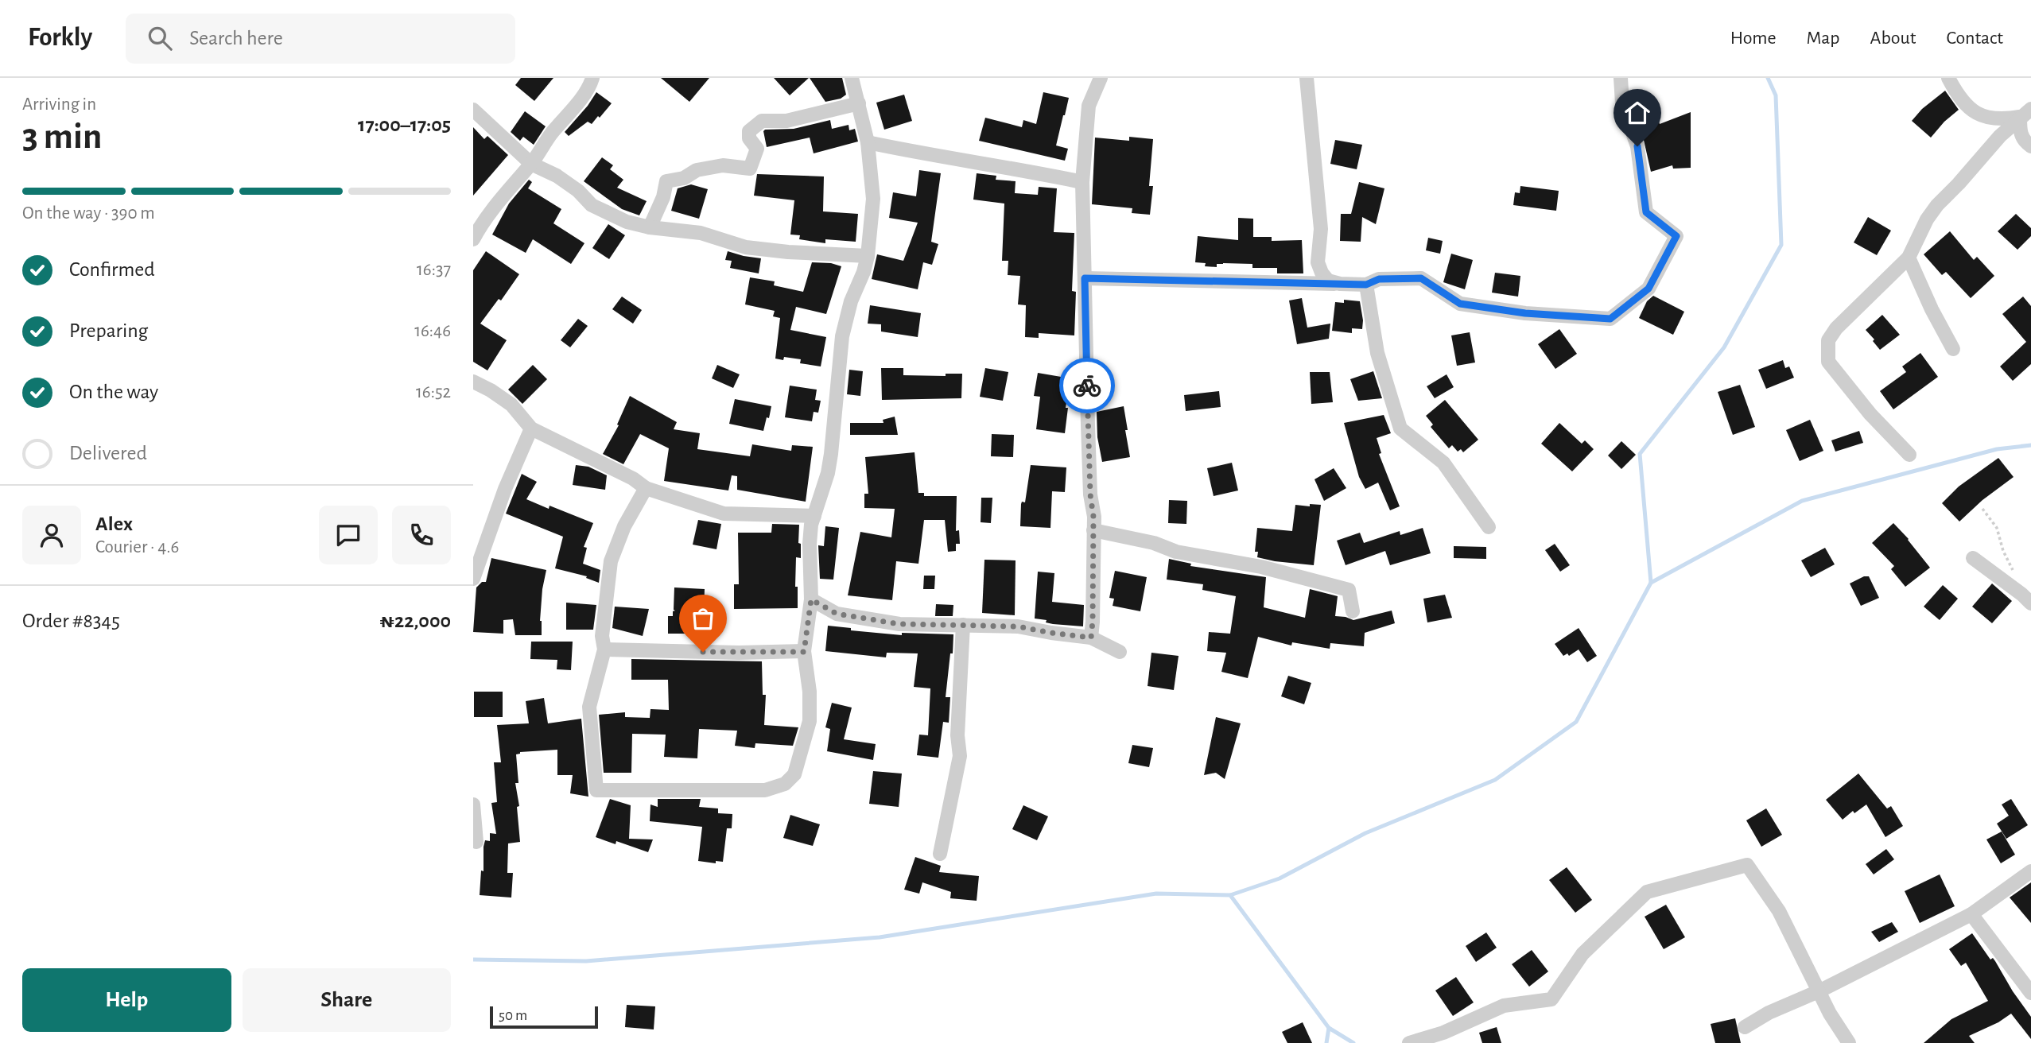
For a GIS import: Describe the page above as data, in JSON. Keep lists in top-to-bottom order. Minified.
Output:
{"scale_bar":"50 m","page":{"header":"Forkly","search":"Search here","nav":["Home","Map","About","Contact"],"heading":["3 min","Arriving in","17:00–17:05"],"panel":["Alex","Courier · 4.6","Order #8345","₦22,000"],"bar":"On the way · 390 m","list":[["Confirmed","16:37"],["Preparing","16:46"],["On the way","16:52"],"Delivered"],"buttons":["Help","Share"],"scale":"50 m"}}
